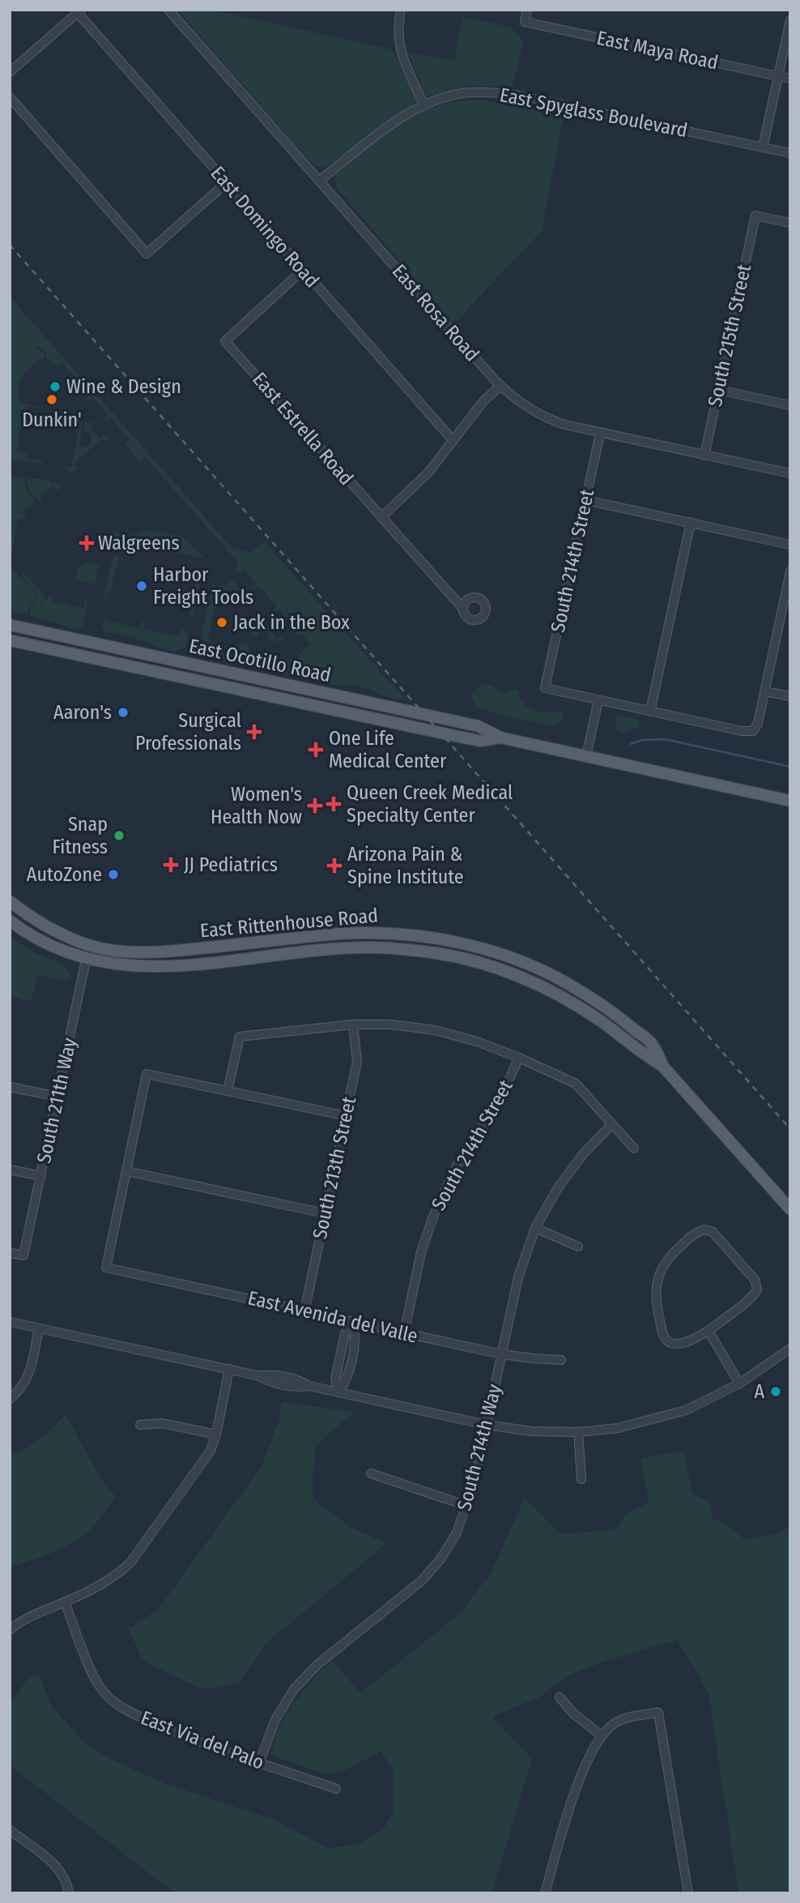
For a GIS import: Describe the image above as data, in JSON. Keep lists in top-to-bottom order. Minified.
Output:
{"streets":{"main road":["East Ocotillo Road","East Rittenhouse Road"],"street":["East Maya Road","East Spyglass Boulevard","East Domingo Road","East Rosa Road","South 215th Street","East Estrella Road","South 214th Street","South 211th Way","South 213th Street","East Avenida del Valle","South 214th Way","East Via del Palo"]},"crossings":[["East Spyglass Boulevard","East Rosa Road"],["East Domingo Road","East Estrella Road"],["East Rosa Road","South 215th Street"],["East Rosa Road","South 214th Street"],["South 214th Street","East Avenida del Valle"],["East Rittenhouse Road","South 211th Way"],["South 213th Street","East Avenida del Valle"],["East Avenida del Valle","South 214th Way"],["South 214th Way","East Via del Palo"]],"places":{"other":["Wine & Design","Dunkin'","Harbor Freight Tools","Jack in the Box","Aaron's","Snap Fitness","AutoZone","A"],"health":["Walgreens","Surgical Professionals","One Life Medical Center","Queen Creek Medical Specialty Center","Women's Health Now","JJ Pediatrics","Arizona Pain & Spine Institute"]}}
